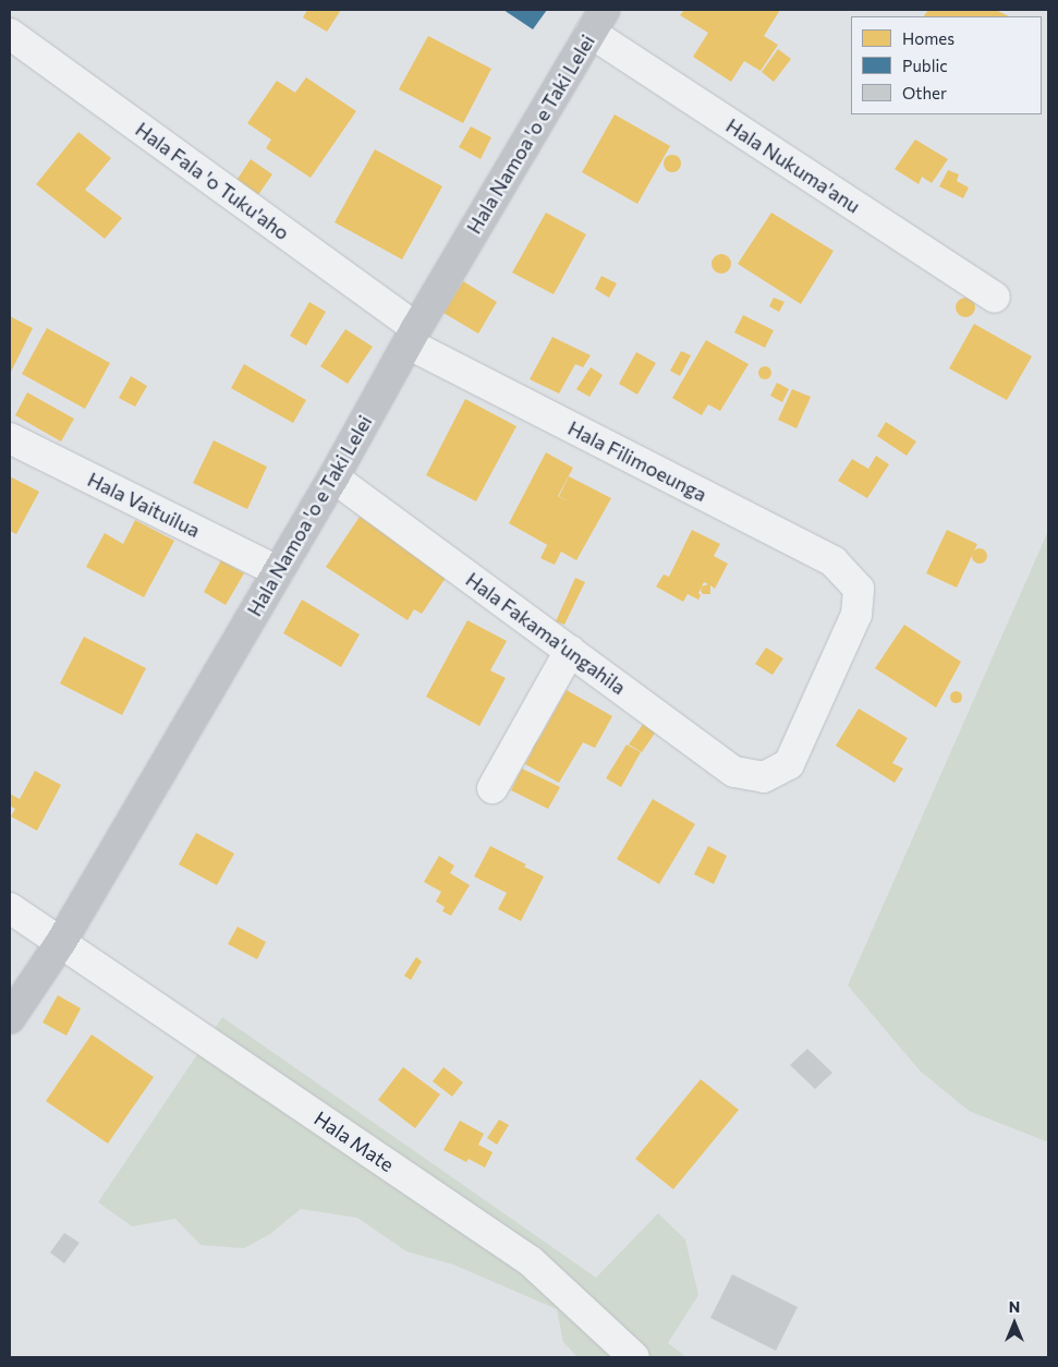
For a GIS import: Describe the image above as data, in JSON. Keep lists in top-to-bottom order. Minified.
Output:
{"streets":{"street":["Hala Namoa 'o e Taki Lelei","Hala Nukuma'anu","Hala Fala 'o Tuku'aho","Hala Filimoeunga","Hala Vaituilua","Hala Fakama'ungahila","Hala Mate"]},"crossings":[["Hala Namoa 'o e Taki Lelei","Hala Nukuma'anu"],["Hala Namoa 'o e Taki Lelei","Hala Fala 'o Tuku'aho"],["Hala Namoa 'o e Taki Lelei","Hala Filimoeunga"],["Hala Namoa 'o e Taki Lelei","Hala Vaituilua"],["Hala Namoa 'o e Taki Lelei","Hala Fakama'ungahila"],["Hala Namoa 'o e Taki Lelei","Hala Mate"],["Hala Fala 'o Tuku'aho","Hala Filimoeunga"],["Hala Filimoeunga","Hala Fakama'ungahila"]],"legend":["Homes","Public","Other"],"north":"top"}
